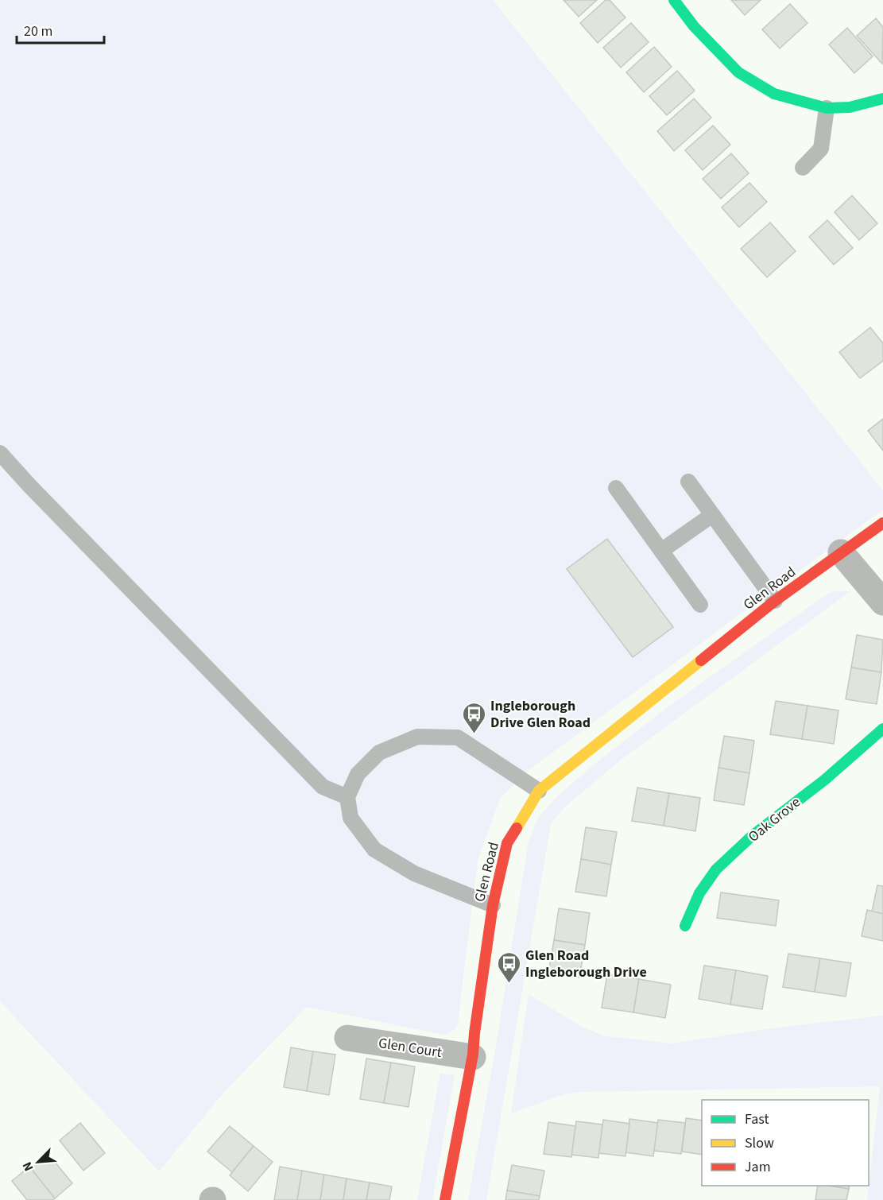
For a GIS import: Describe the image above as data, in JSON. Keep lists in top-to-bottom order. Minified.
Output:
{"streets":{"street":["Glen Road","Oak Grove","Glen Court"]},"crossings":[["Glen Road","Glen Court"]],"places":{"bus stop":["Ingleborough Drive Glen Road","Glen Road Ingleborough Drive"]},"legend":["Fast","Slow","Jam"],"scale_bar":"20 m","north":"bottom left"}
